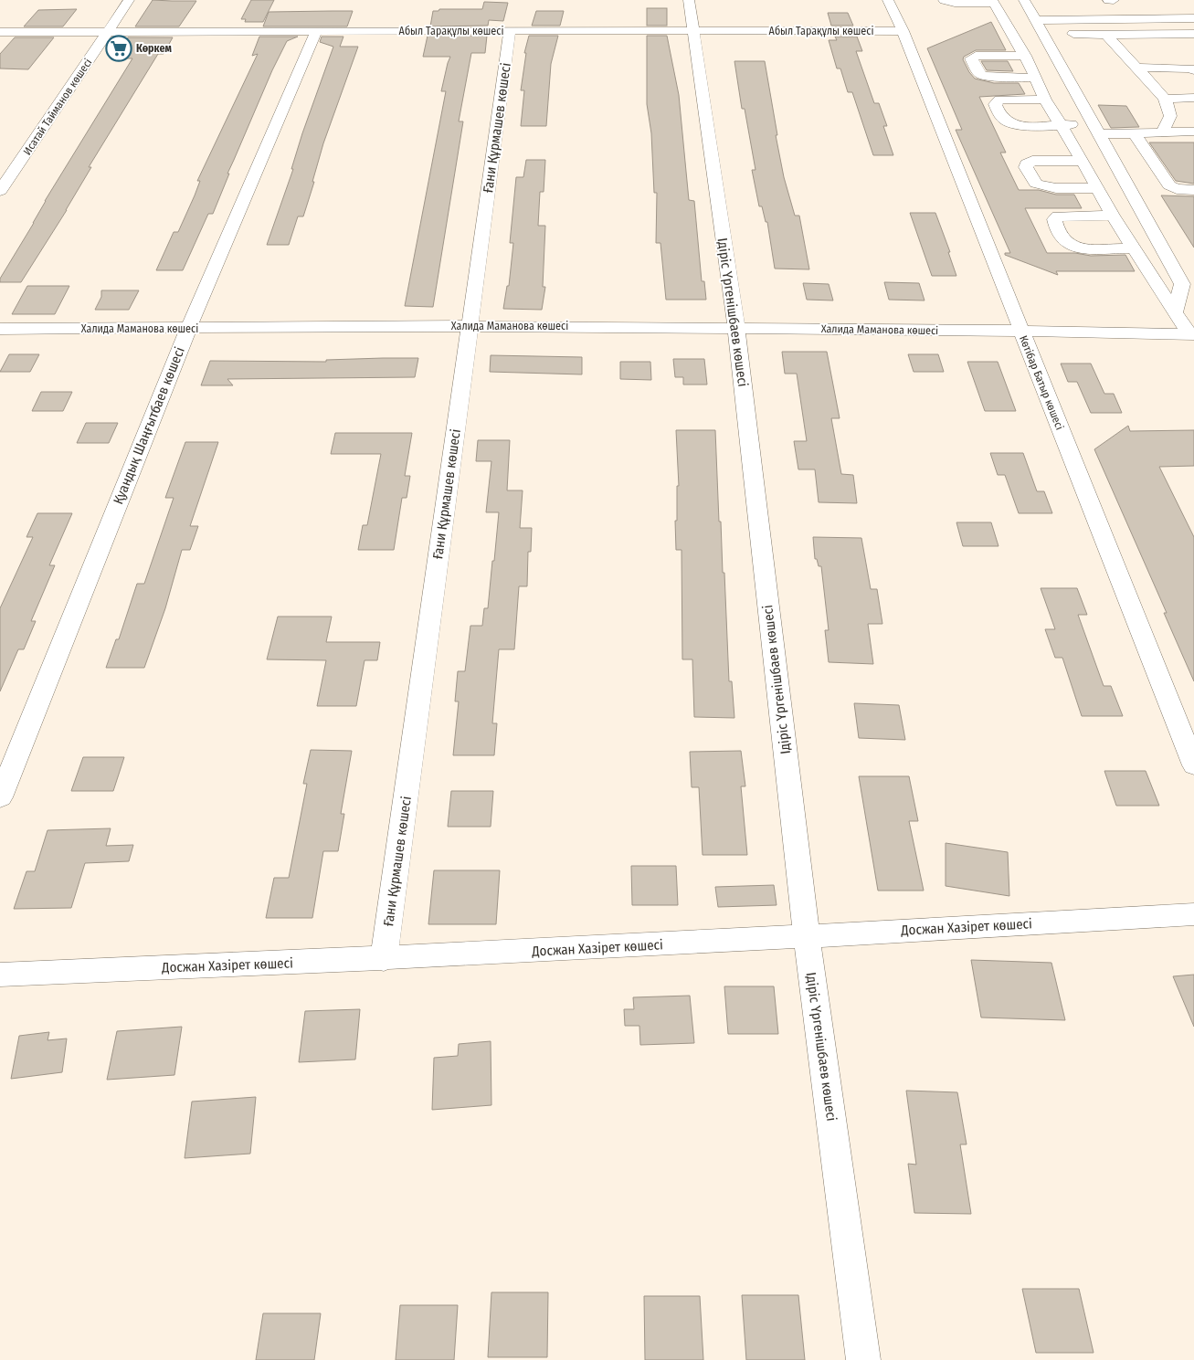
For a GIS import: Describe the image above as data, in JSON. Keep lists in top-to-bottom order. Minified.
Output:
{"streets":{"street":["Абыл Тарақұлы көшесі","Исатай Тайманов көшесі","Ғани Құрмашев көшесі","Ідіріс Үргенішбаев көшесі","Халида Маманова көшесі","Көтібар Батыр көшесі","Қуандық Шаңғытбаев көшесі","Досжан Хазірет көшесі"]},"crossings":[["Абыл Тарақұлы көшесі","Исатай Тайманов көшесі"],["Абыл Тарақұлы көшесі","Ғани Құрмашев көшесі"],["Абыл Тарақұлы көшесі","Ідіріс Үргенішбаев көшесі"],["Абыл Тарақұлы көшесі","Көтібар Батыр көшесі"],["Абыл Тарақұлы көшесі","Қуандық Шаңғытбаев көшесі"],["Ғани Құрмашев көшесі","Халида Маманова көшесі"],["Ғани Құрмашев көшесі","Досжан Хазірет көшесі"],["Ідіріс Үргенішбаев көшесі","Халида Маманова көшесі"],["Ідіріс Үргенішбаев көшесі","Досжан Хазірет көшесі"],["Халида Маманова көшесі","Көтібар Батыр көшесі"],["Халида Маманова көшесі","Қуандық Шаңғытбаев көшесі"]],"places":{"supermarket":["Көркем"]}}
